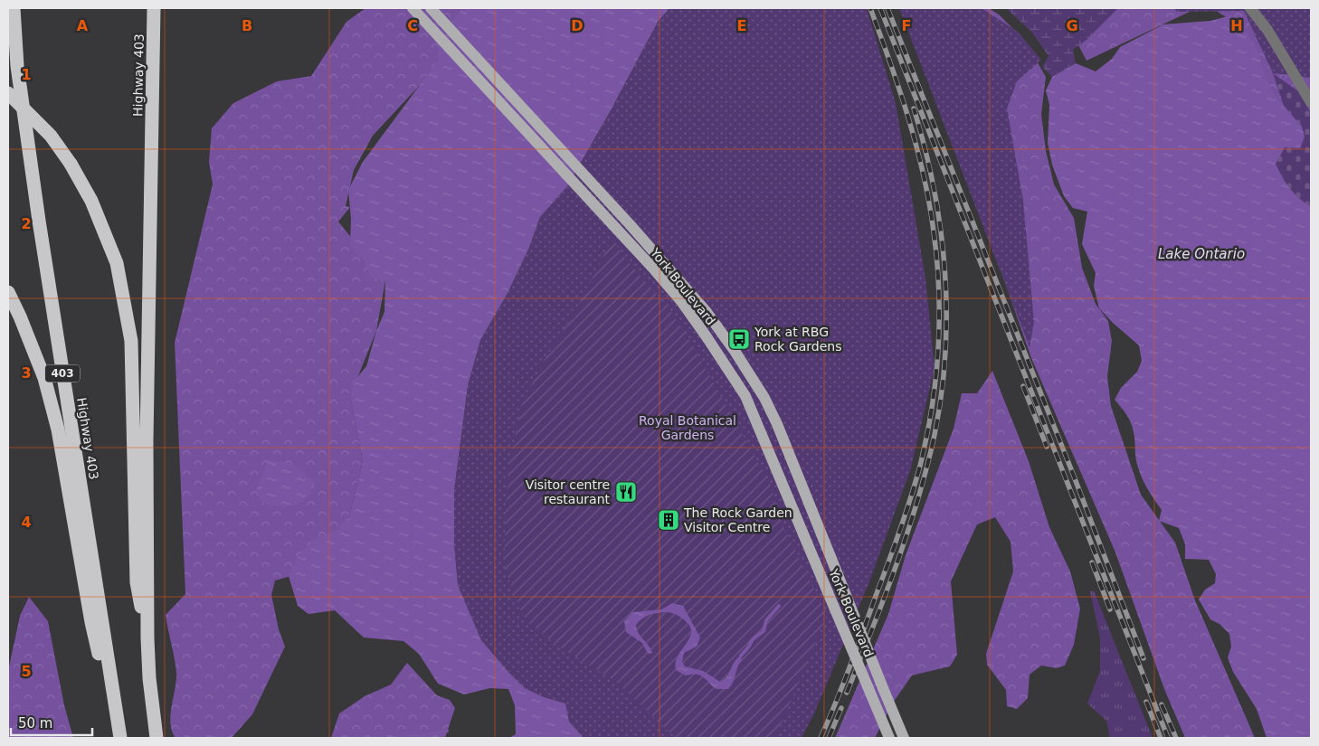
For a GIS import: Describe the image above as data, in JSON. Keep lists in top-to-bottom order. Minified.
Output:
{"streets":{"highway":["Highway 403","403"],"main road":["York Boulevard"]},"water":["Lake Ontario"],"parks":["Royal Botanical Gardens"],"places":{"bus stop":["York at RBG Rock Gardens"],"restaurant":["Visitor centre restaurant"],"building":["The Rock Garden Visitor Centre"]},"scale_bar":"50 m","grid":{"columns":["A","B","C","D","E","F","G","H"],"rows":["1","2","3","4","5"]}}
